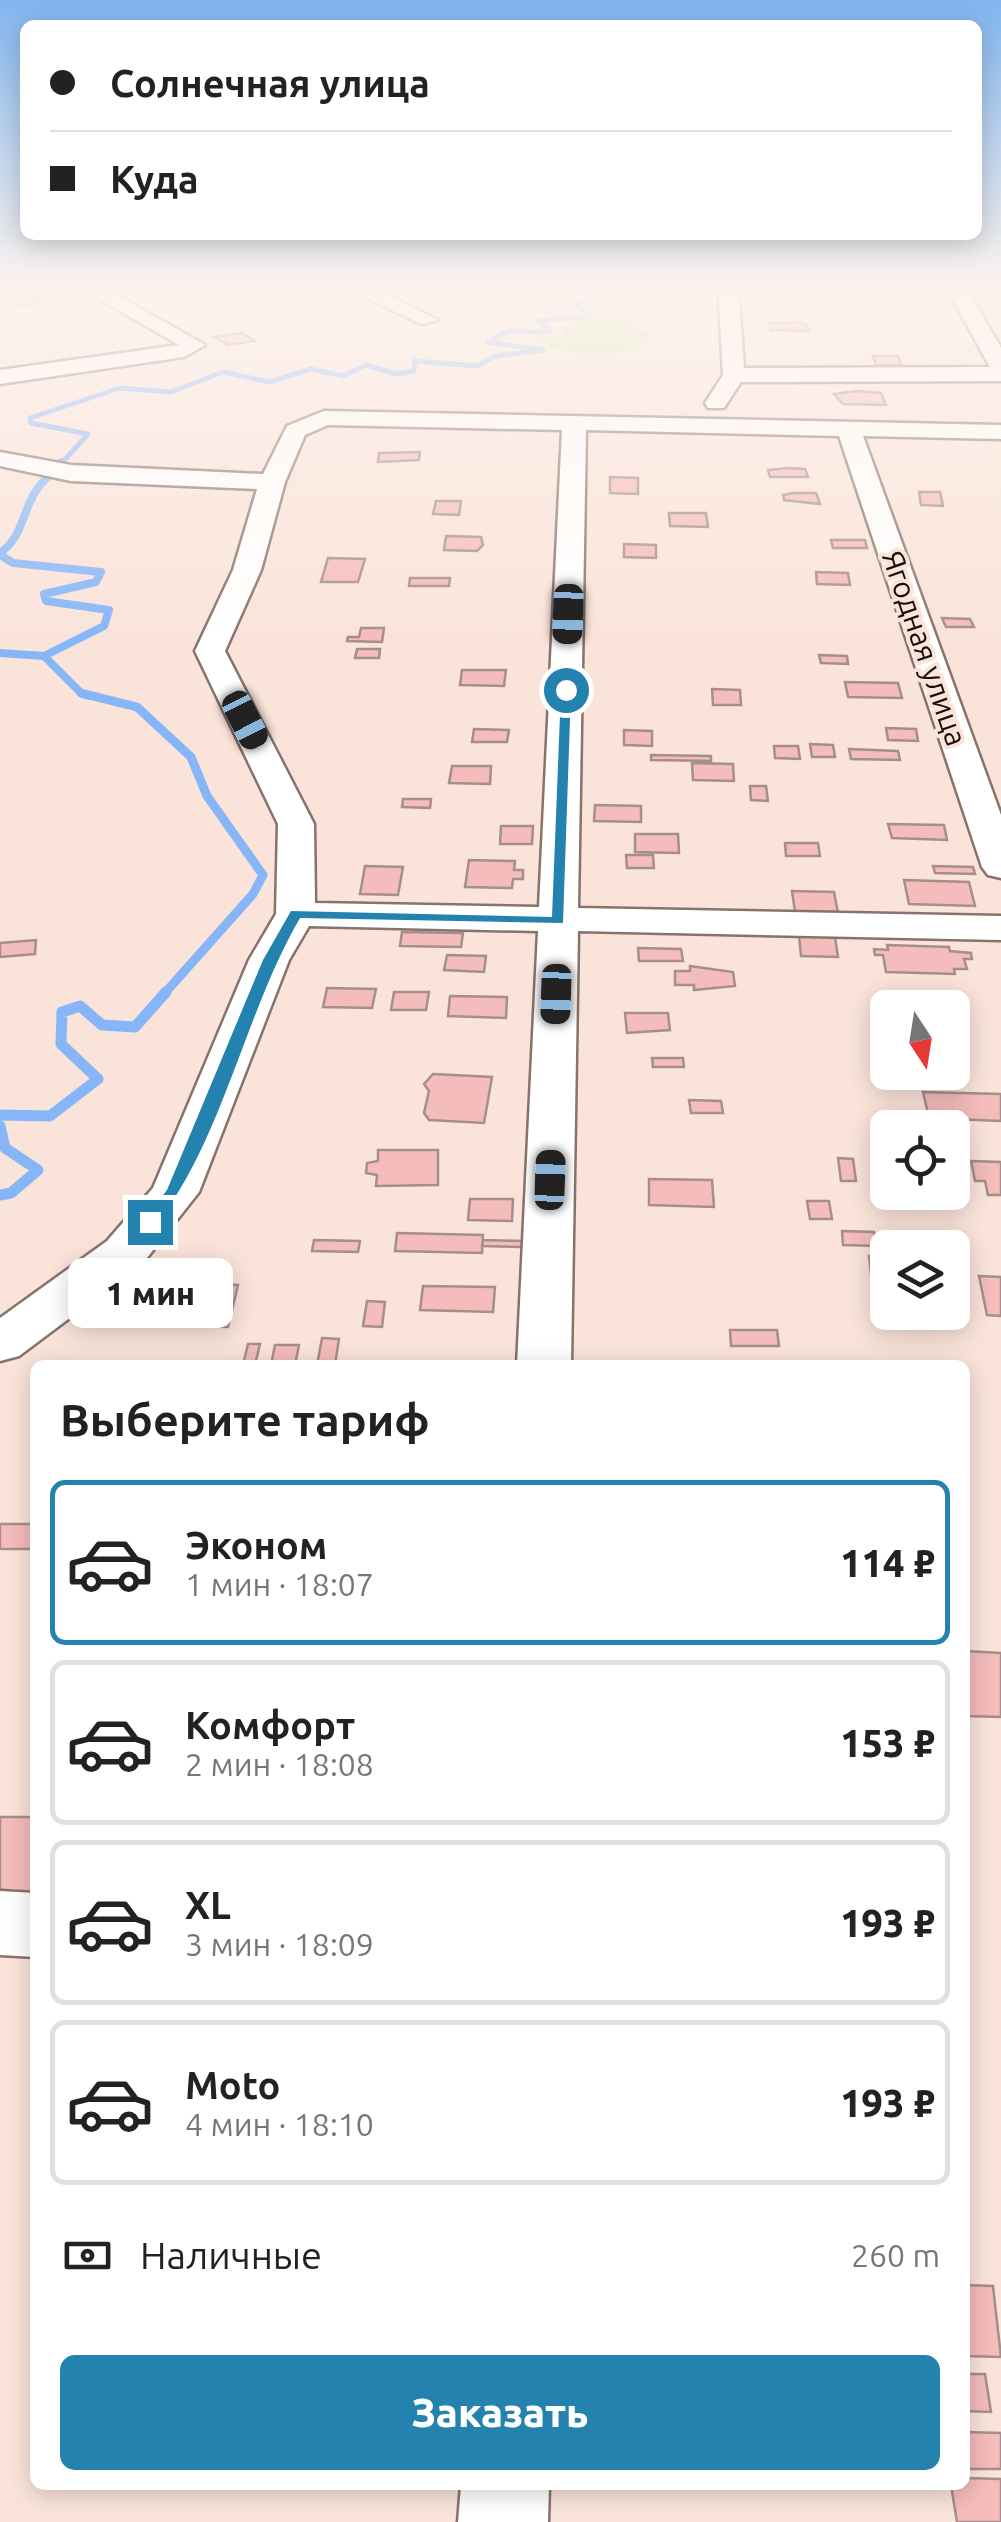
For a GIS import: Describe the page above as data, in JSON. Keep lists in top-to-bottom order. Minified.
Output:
{"streets":{"street":["Ягодная улица"]},"north":"bottom","page":{"banner":["Солнечная улица","Куда"],"bubble":"1 мин","heading":"Выберите тариф","list":[{"name":"Эконом","note":"1 мин · 18:07","value":"114 ₽"},{"name":"Комфорт","note":"2 мин · 18:08","value":"153 ₽"},{"name":"XL","note":"3 мин · 18:09","value":"193 ₽"},{"name":"Moto","note":"4 мин · 18:10","value":"193 ₽"}],"pay":["Наличные","260 m"],"buttons":"Заказать"}}
